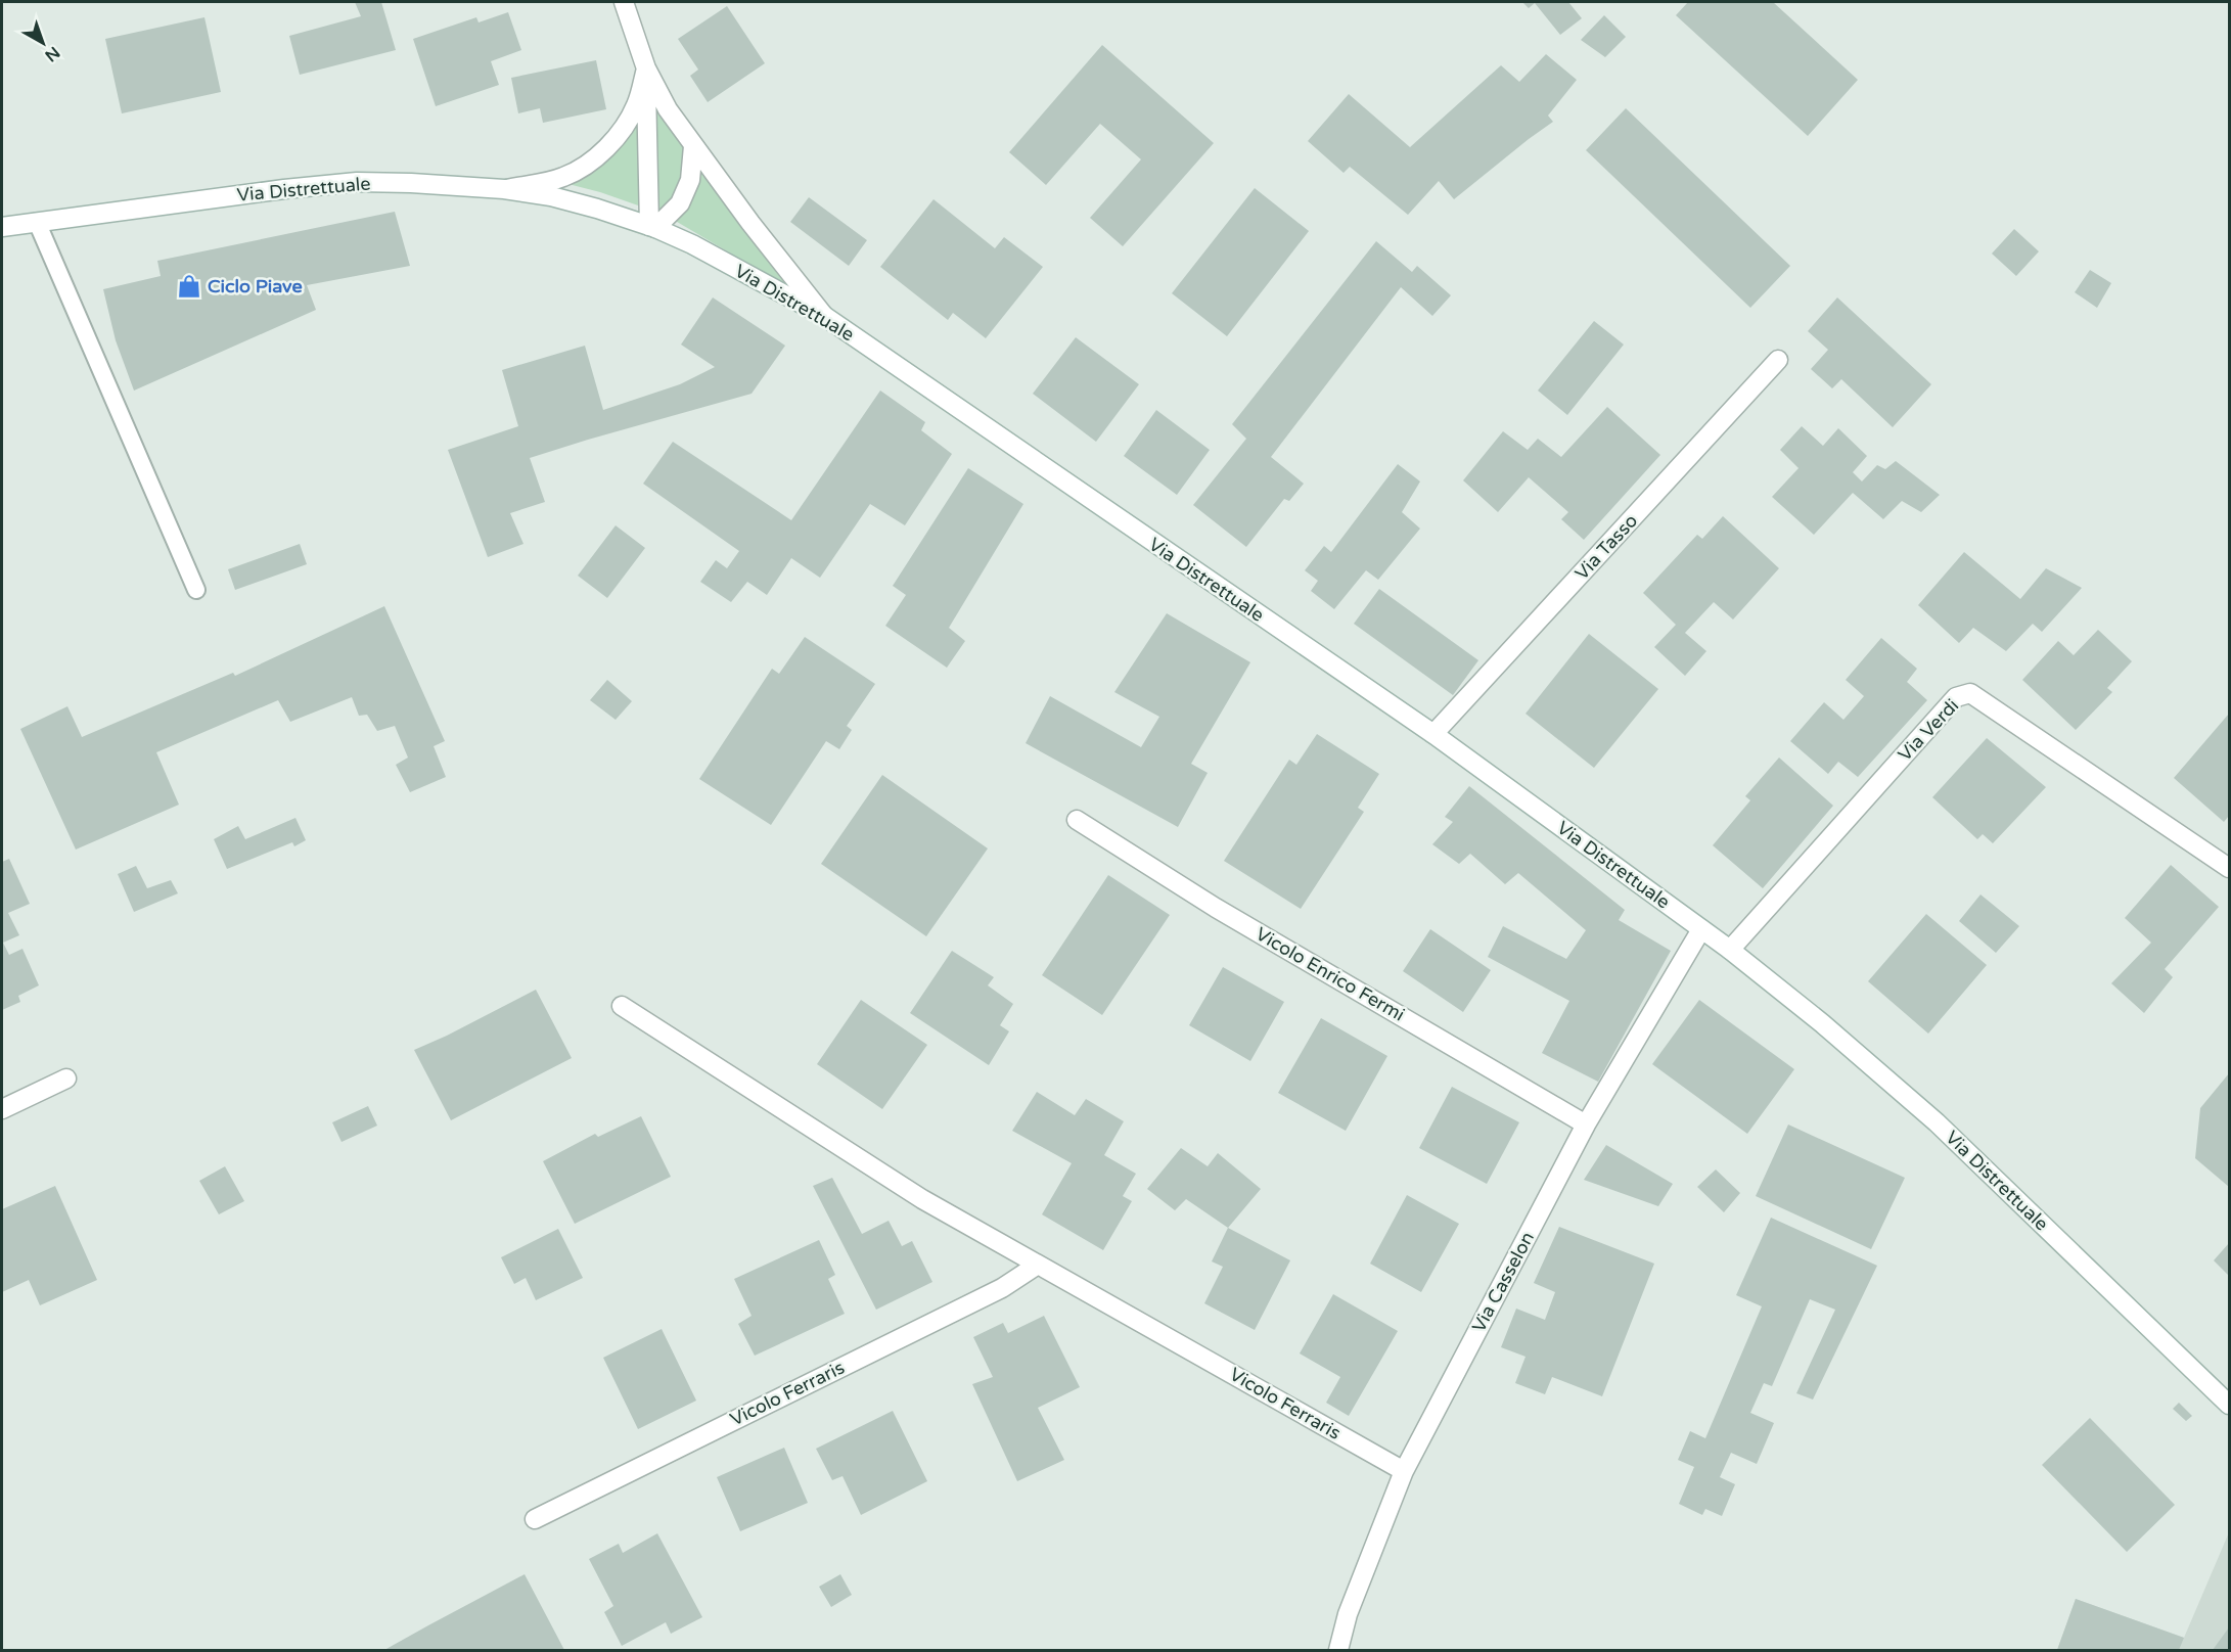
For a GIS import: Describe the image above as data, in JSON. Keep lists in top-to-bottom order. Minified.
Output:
{"streets":{"street":["Via Distrettuale","Via Tasso","Via Verdi","Vicolo Enrico Fermi","Via Casselon","Vicolo Ferraris"]},"crossings":[["Via Distrettuale","Via Tasso"],["Via Distrettuale","Via Verdi"],["Via Distrettuale","Via Casselon"],["Vicolo Enrico Fermi","Via Casselon"],["Via Casselon","Vicolo Ferraris"]],"places":{"shop":["Ciclo Piave"]},"north":"bottom right"}
